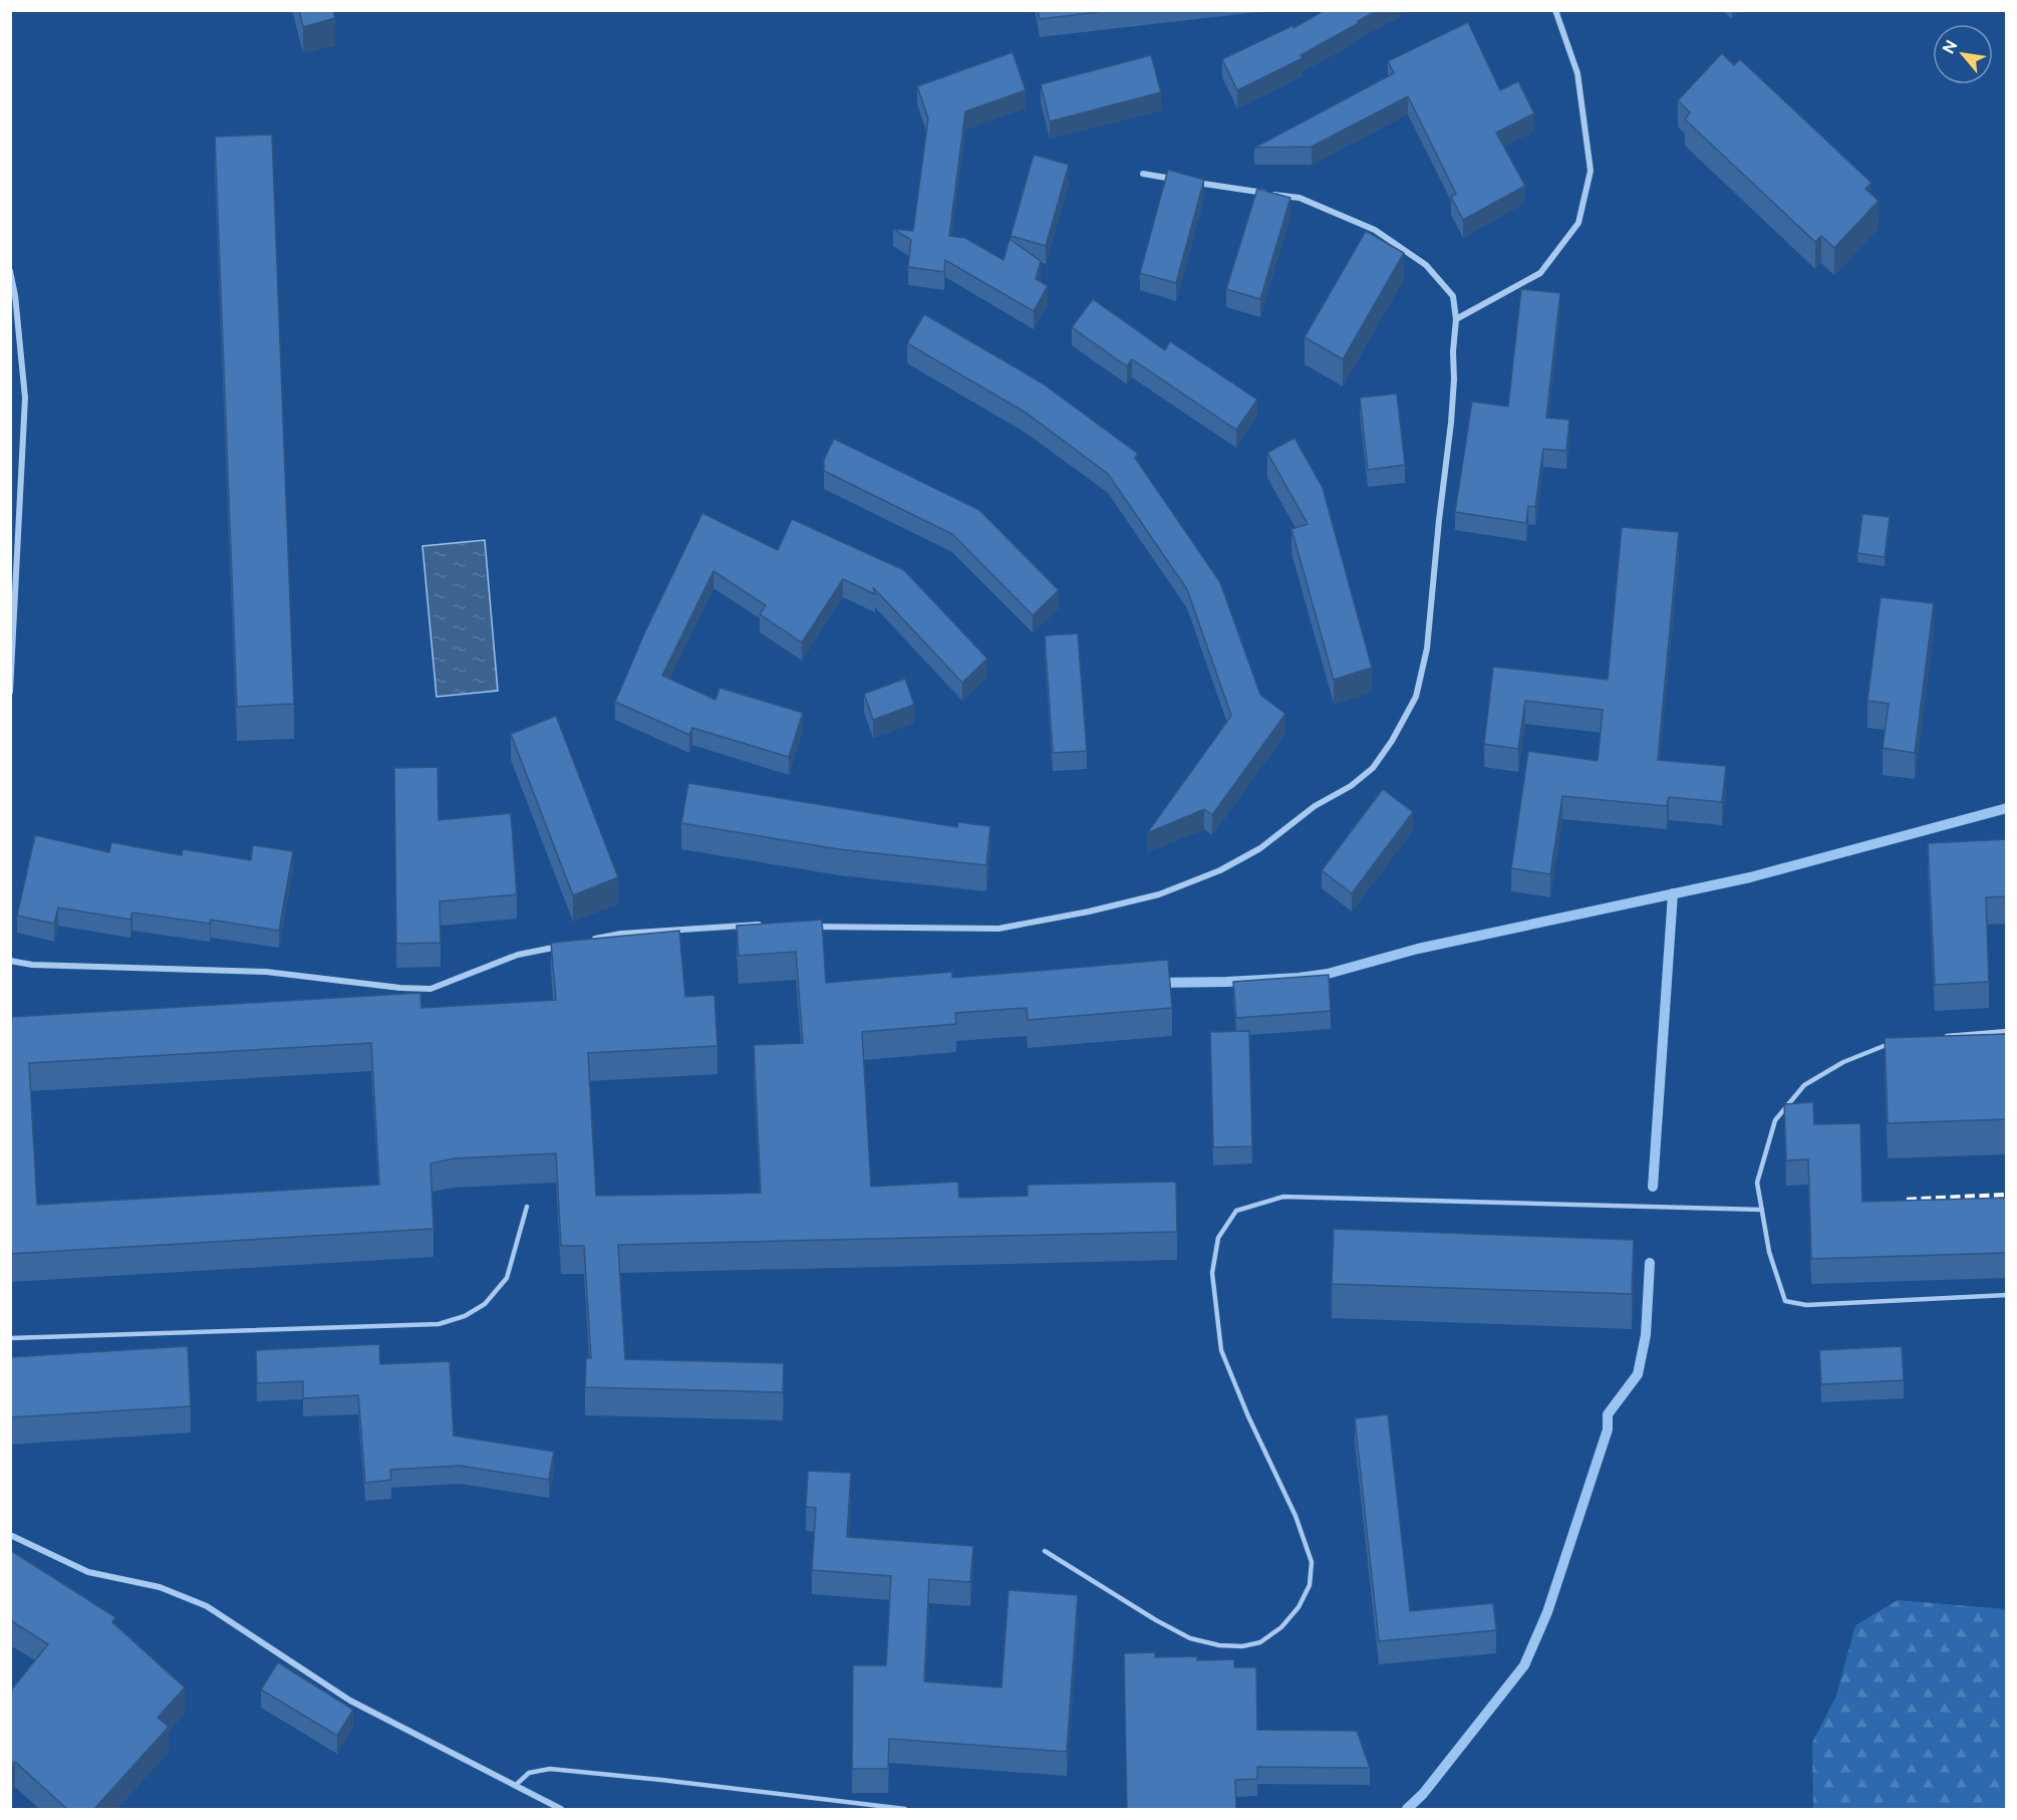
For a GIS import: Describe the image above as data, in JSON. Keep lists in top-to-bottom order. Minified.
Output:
{"north":"top left"}
